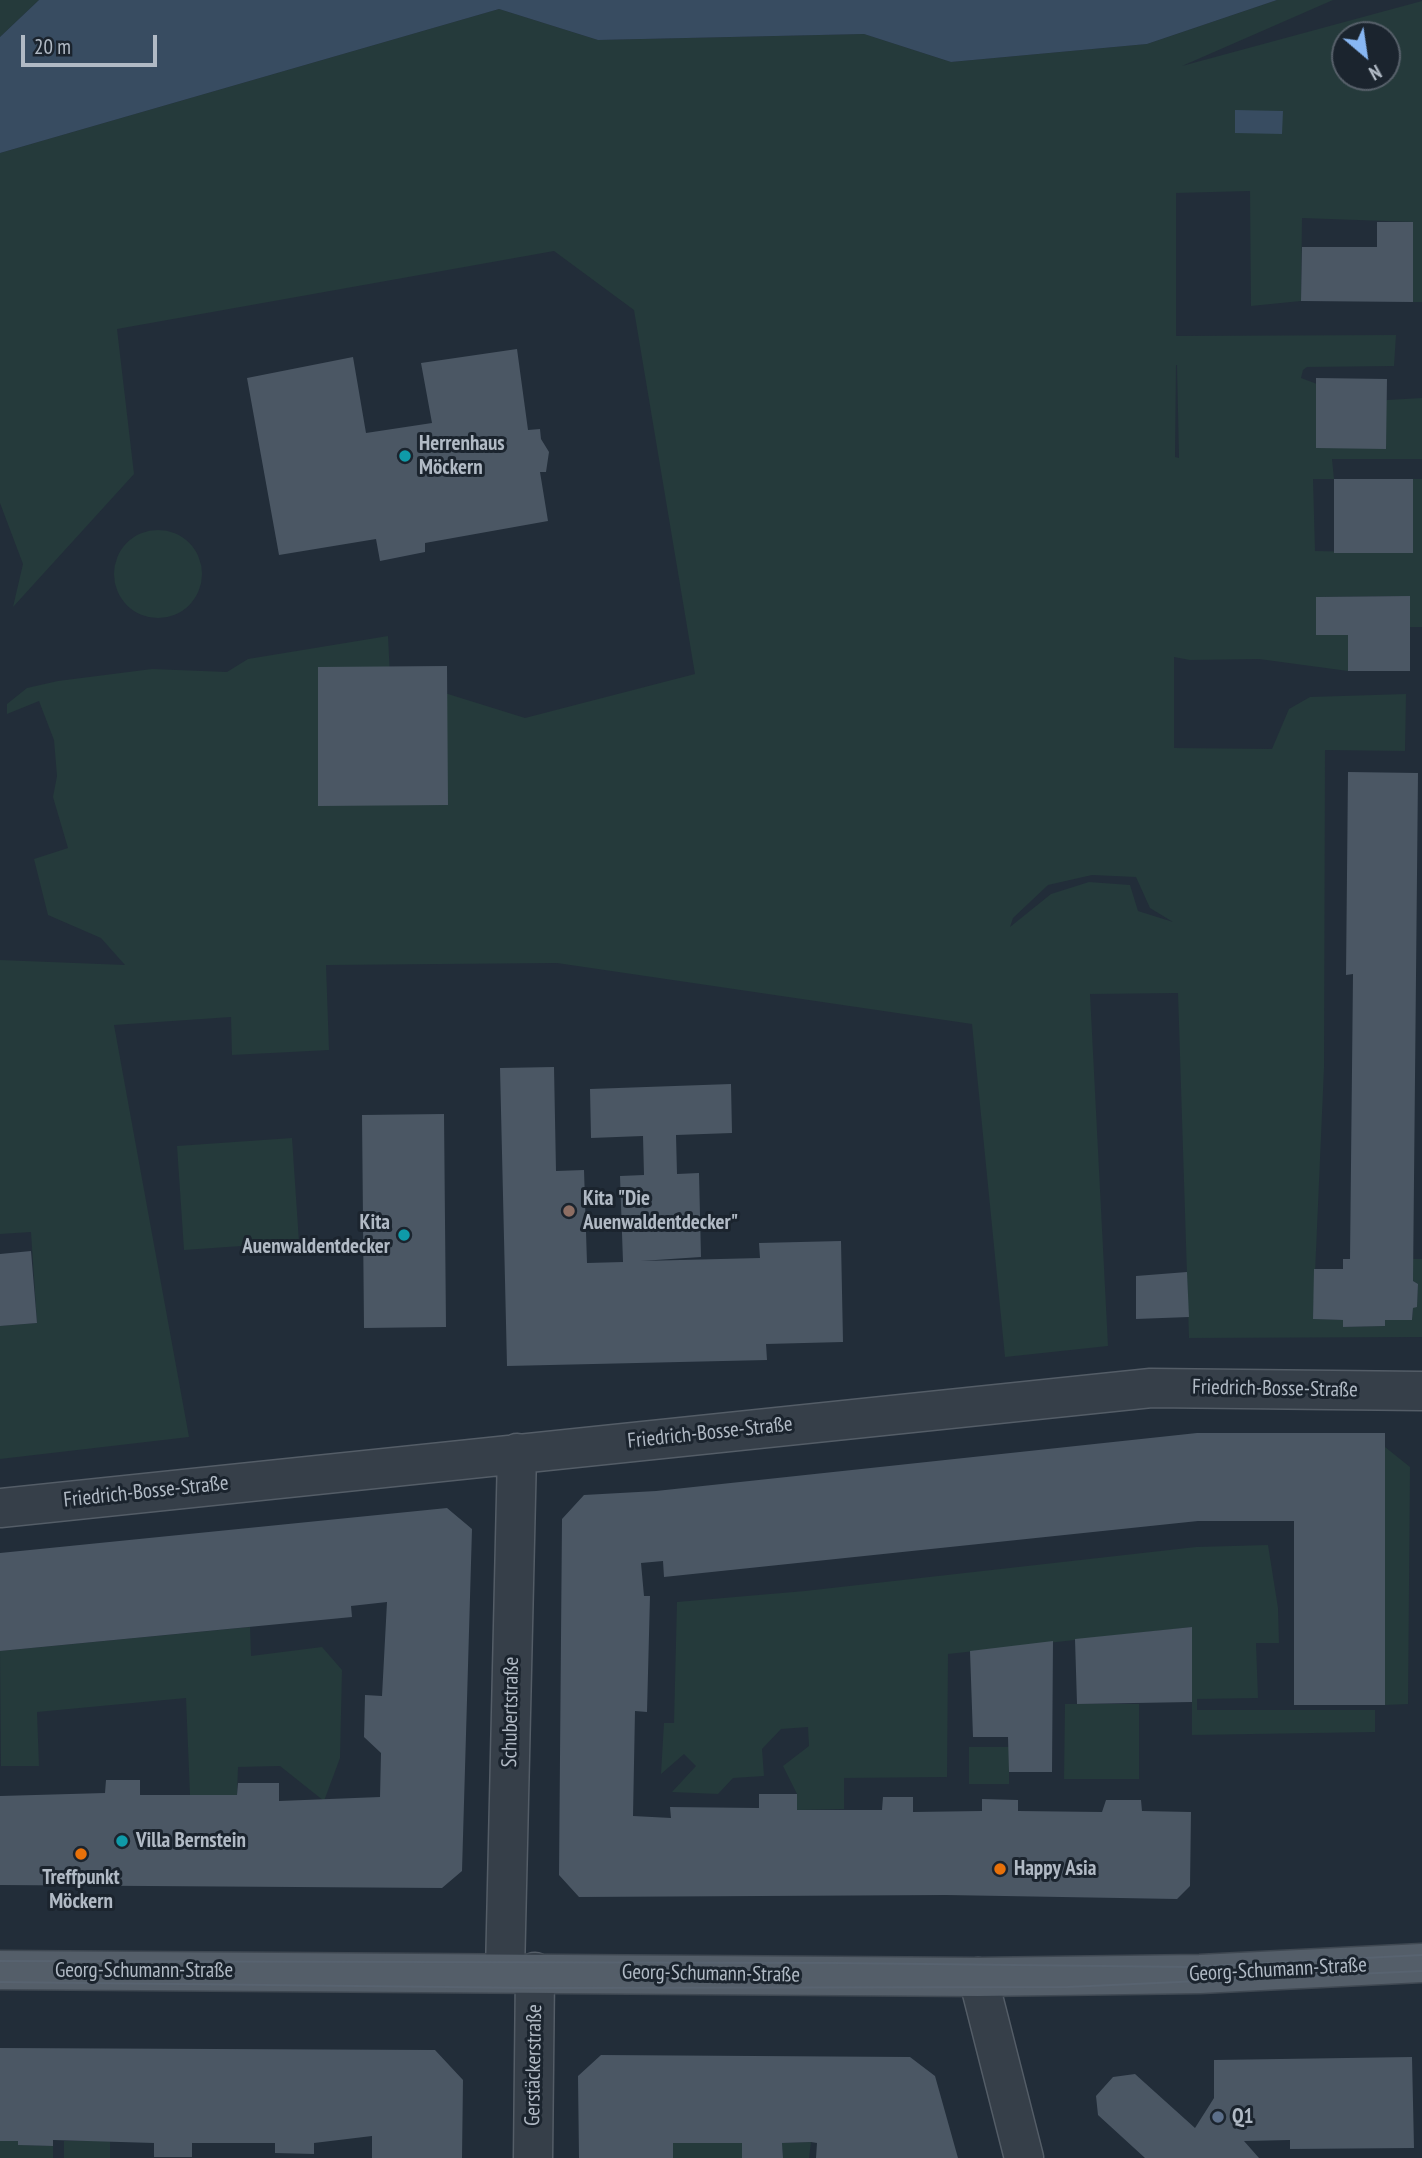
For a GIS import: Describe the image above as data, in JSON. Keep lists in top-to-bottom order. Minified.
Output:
{"streets":{"main road":["Georg-Schumann-Straße"],"street":["Friedrich-Bosse-Straße","Schubertstraße","Gerstäckerstraße"]},"crossings":[["Friedrich-Bosse-Straße","Schubertstraße"],["Schubertstraße","Georg-Schumann-Straße"],["Schubertstraße","Gerstäckerstraße"],["Georg-Schumann-Straße","Gerstäckerstraße"]],"places":["Herrenhaus Möckern","Kita \"Die Auenwaldentdecker\"","Kita Auenwaldentdecker","Villa Bernstein","Treffpunkt Möckern","Happy Asia","Q1"],"scale_bar":"20 m","north":"bottom right"}
